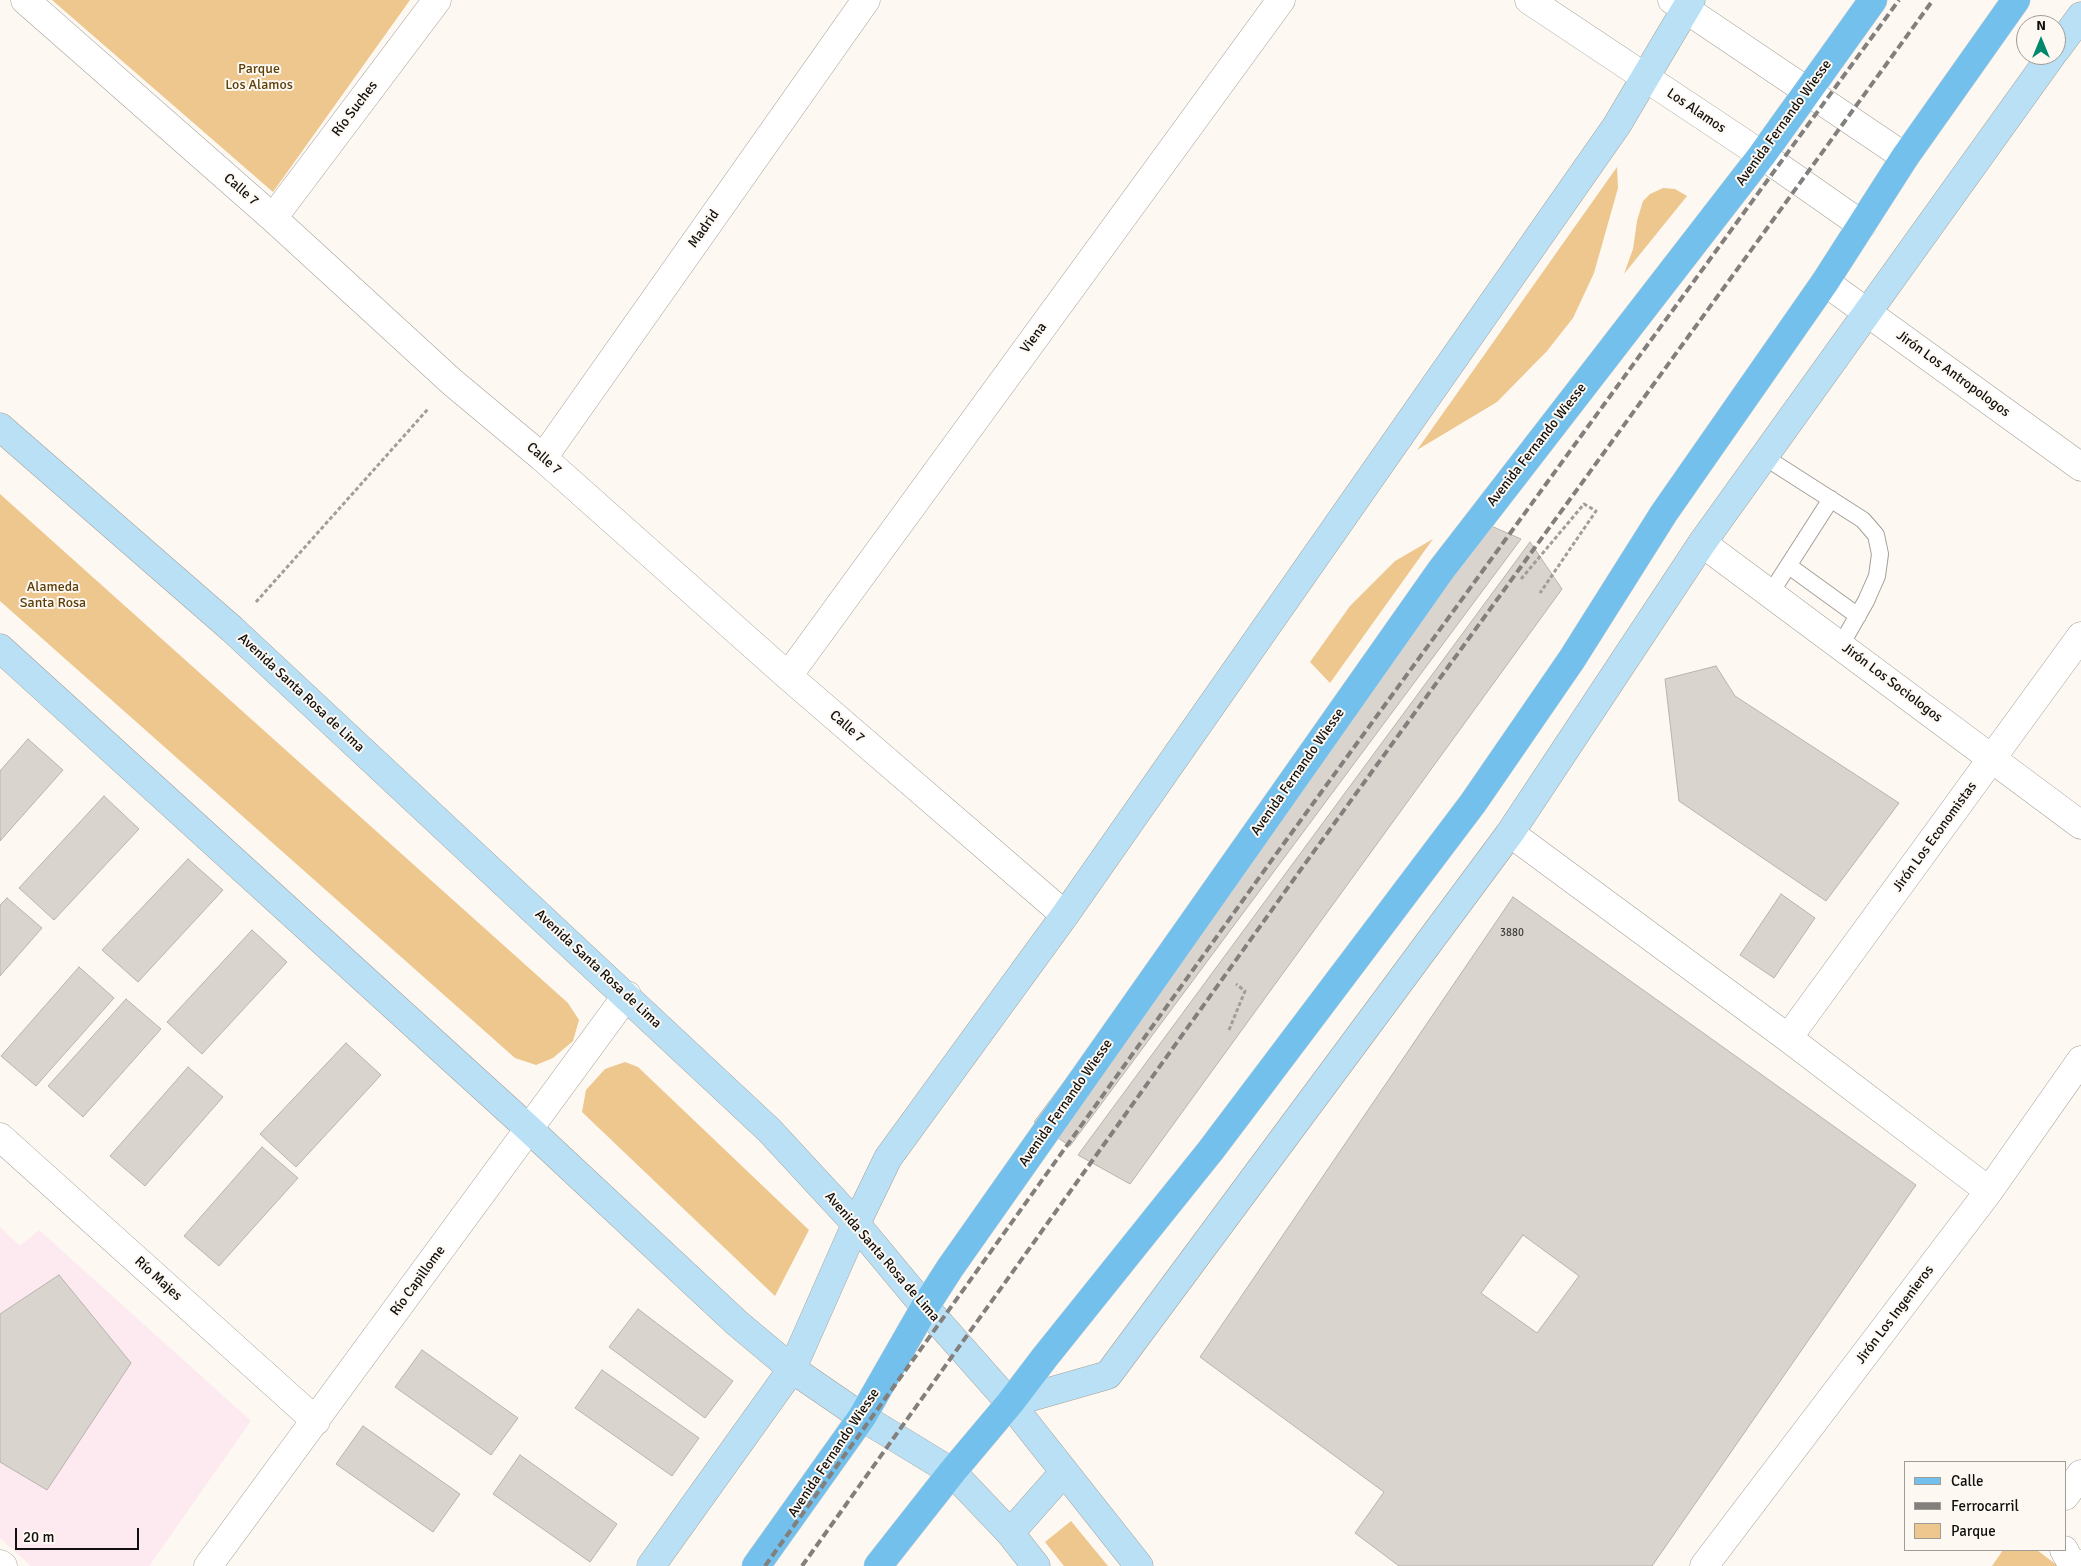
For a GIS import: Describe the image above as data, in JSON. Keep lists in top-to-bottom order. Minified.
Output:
{"streets":{"main road":["Avenida Fernando Wiesse","Avenida Santa Rosa de Lima"],"street":["Río Suches","Los Alamos","Calle 7","Madrid","Viena","Jirón Los Antropologos","Jirón Los Sociologos","Jirón Los Economistas","Río Majes","Río Capillome","Jirón Los Ingenieros"]},"crossings":[["Río Suches","Calle 7"],["Los Alamos","Avenida Fernando Wiesse"],["Avenida Fernando Wiesse","Avenida Santa Rosa de Lima"],["Calle 7","Madrid"],["Calle 7","Viena"],["Jirón Los Sociologos","Jirón Los Economistas"],["Avenida Santa Rosa de Lima","Río Capillome"],["Río Majes","Río Capillome"]],"parks":["Parque Los Alamos","Alameda Santa Rosa"],"house_numbers":["3880"],"legend":["Calle","Ferrocarril","Parque"],"scale_bar":"20 m","north":"top"}
